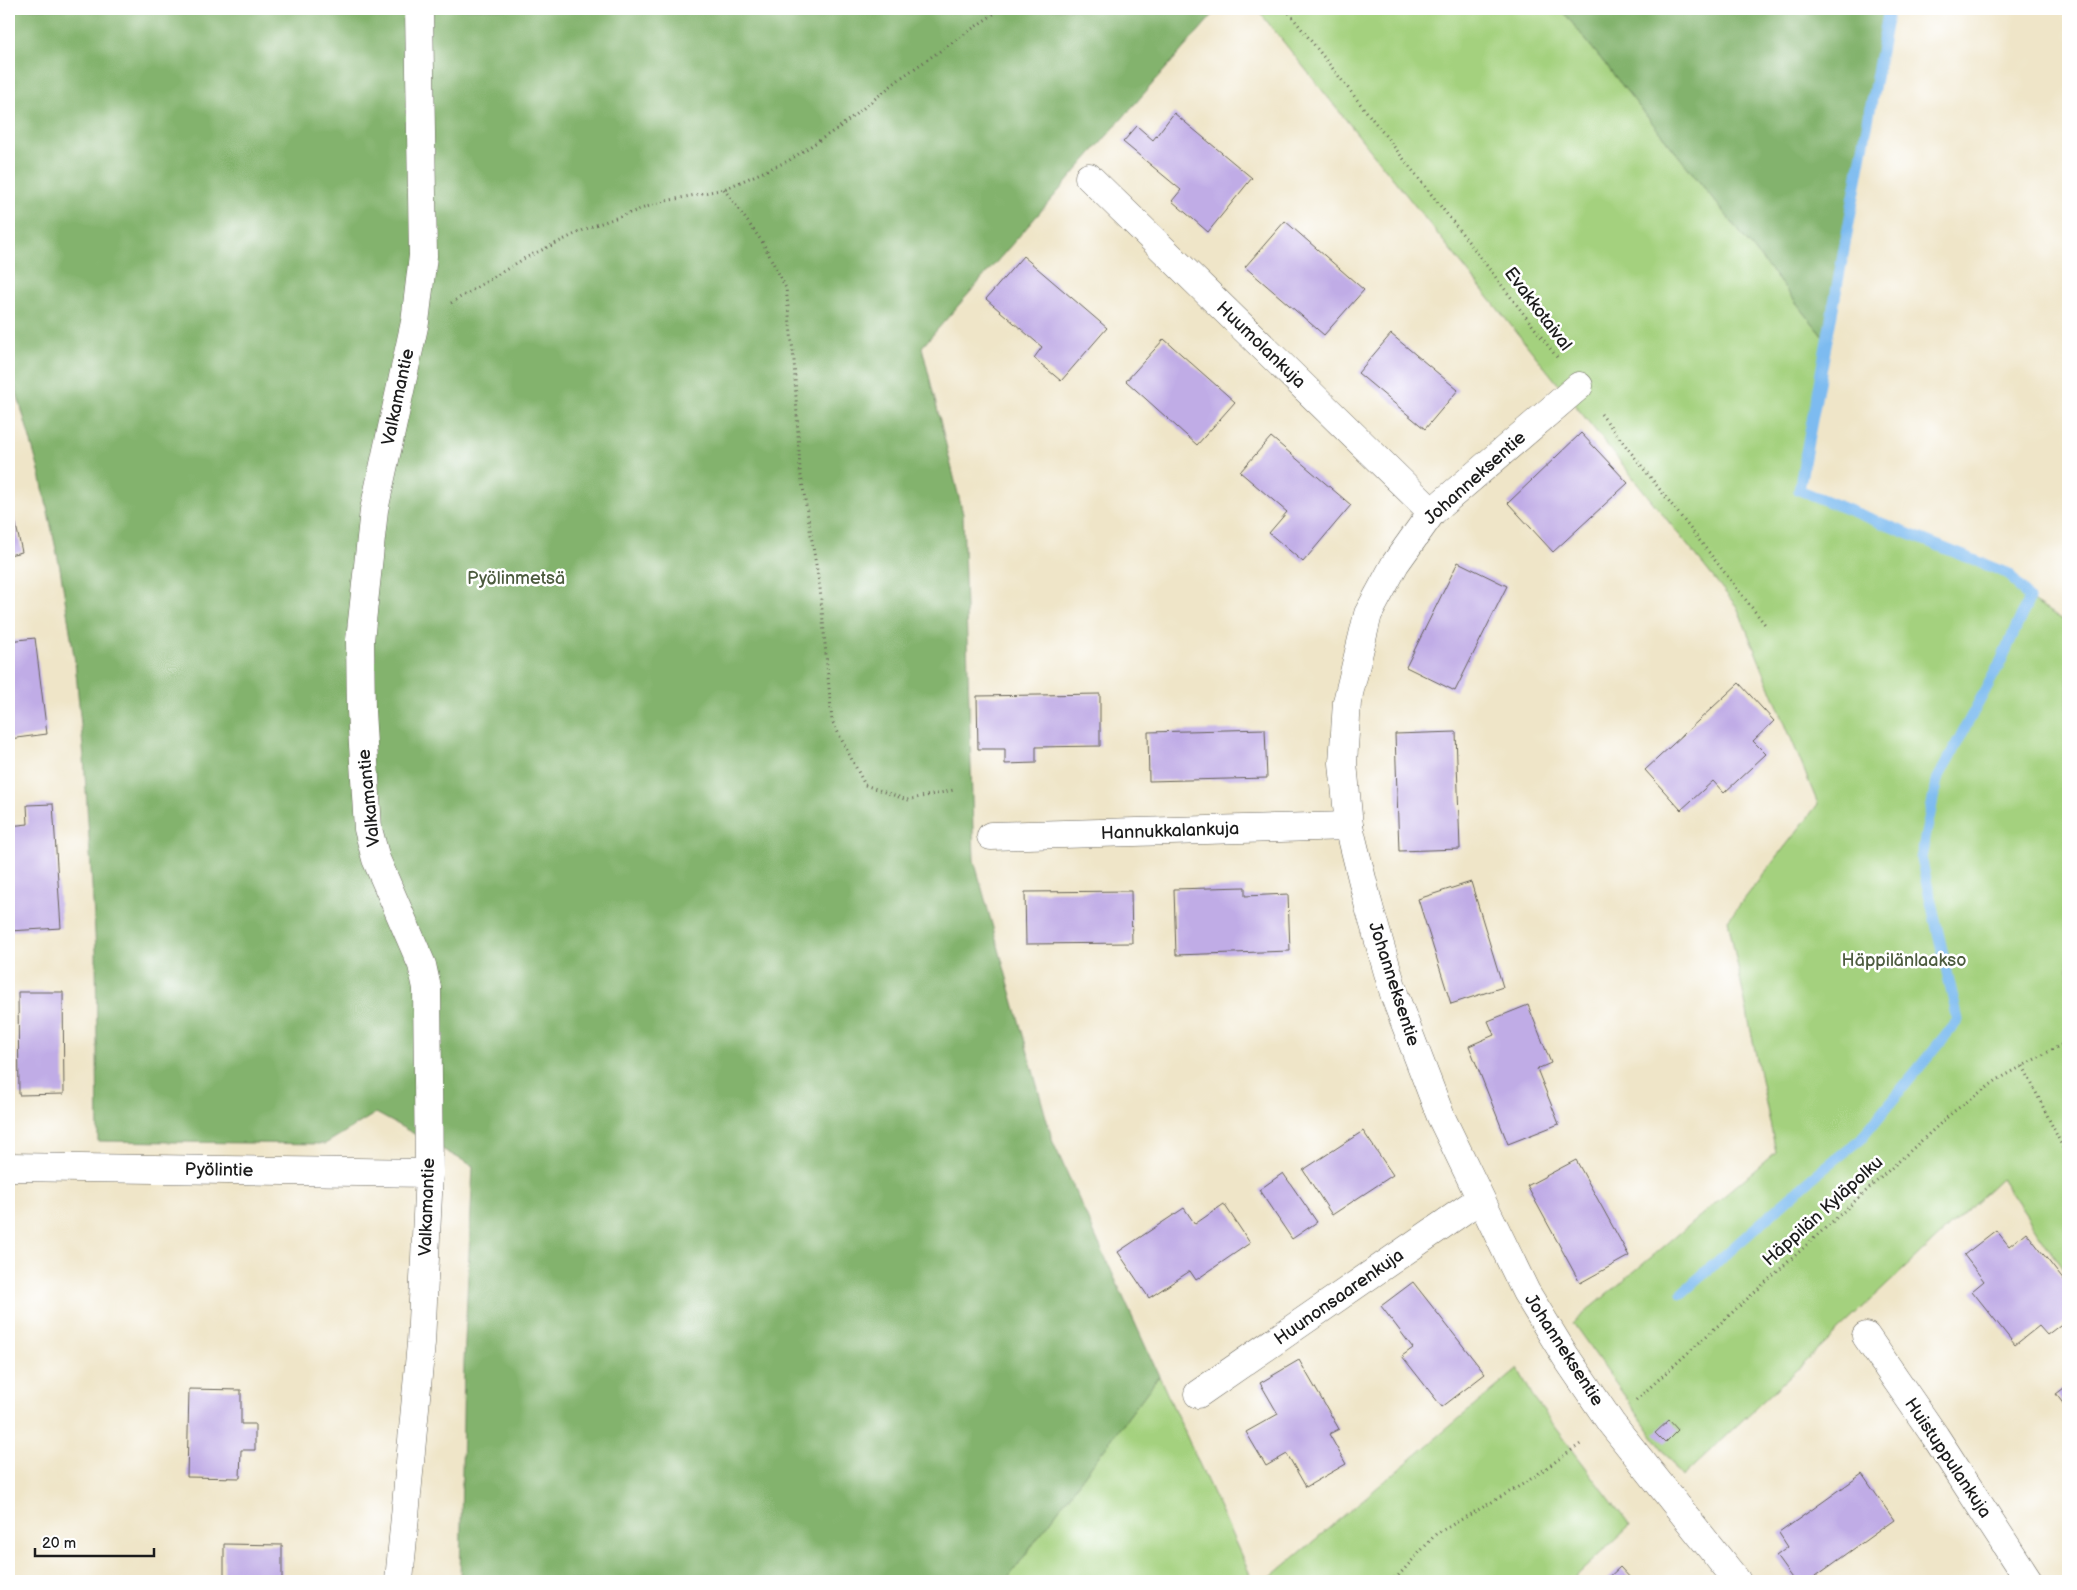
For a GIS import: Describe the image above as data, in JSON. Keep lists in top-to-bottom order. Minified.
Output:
{"streets":{"street":["Huumolankuja","Valkamantie","Johanneksentie","Hannukkalankuja","Pyölintie","Huunonsaarenkuja","Huistuppulankuja"],"path":["Evakkotaival","Häppilän Kyläpolku"]},"crossings":[["Evakkotaival","Johanneksentie"],["Huumolankuja","Johanneksentie"],["Valkamantie","Pyölintie"],["Johanneksentie","Hannukkalankuja"],["Johanneksentie","Häppilän Kyläpolku"],["Johanneksentie","Huunonsaarenkuja"]],"parks":["Pyölinmetsä","Häppilänlaakso"],"scale_bar":"20 m"}
